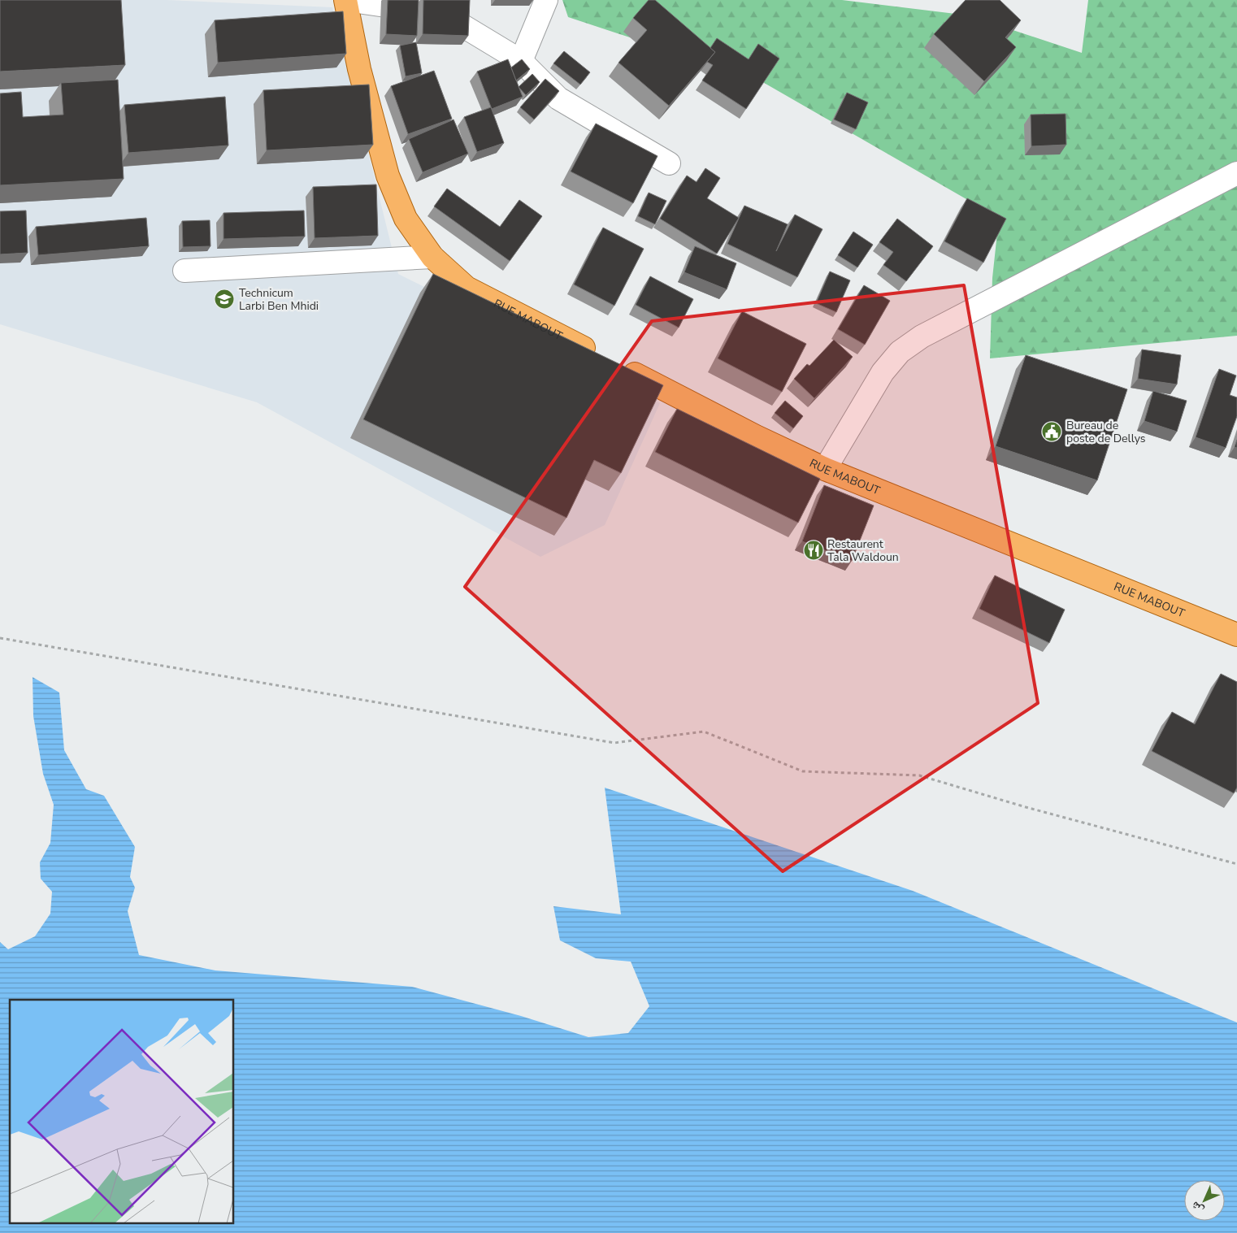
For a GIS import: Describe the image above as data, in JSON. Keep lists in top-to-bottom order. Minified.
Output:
{"streets":{"main road":["RUE MABOUT"]},"places":{"school or university":["Technicum Larbi Ben Mhidi"],"public building":["Bureau de poste de Dellys"],"restaurant":["Restaurent Tala Waldoun"]},"north":"bottom left"}
